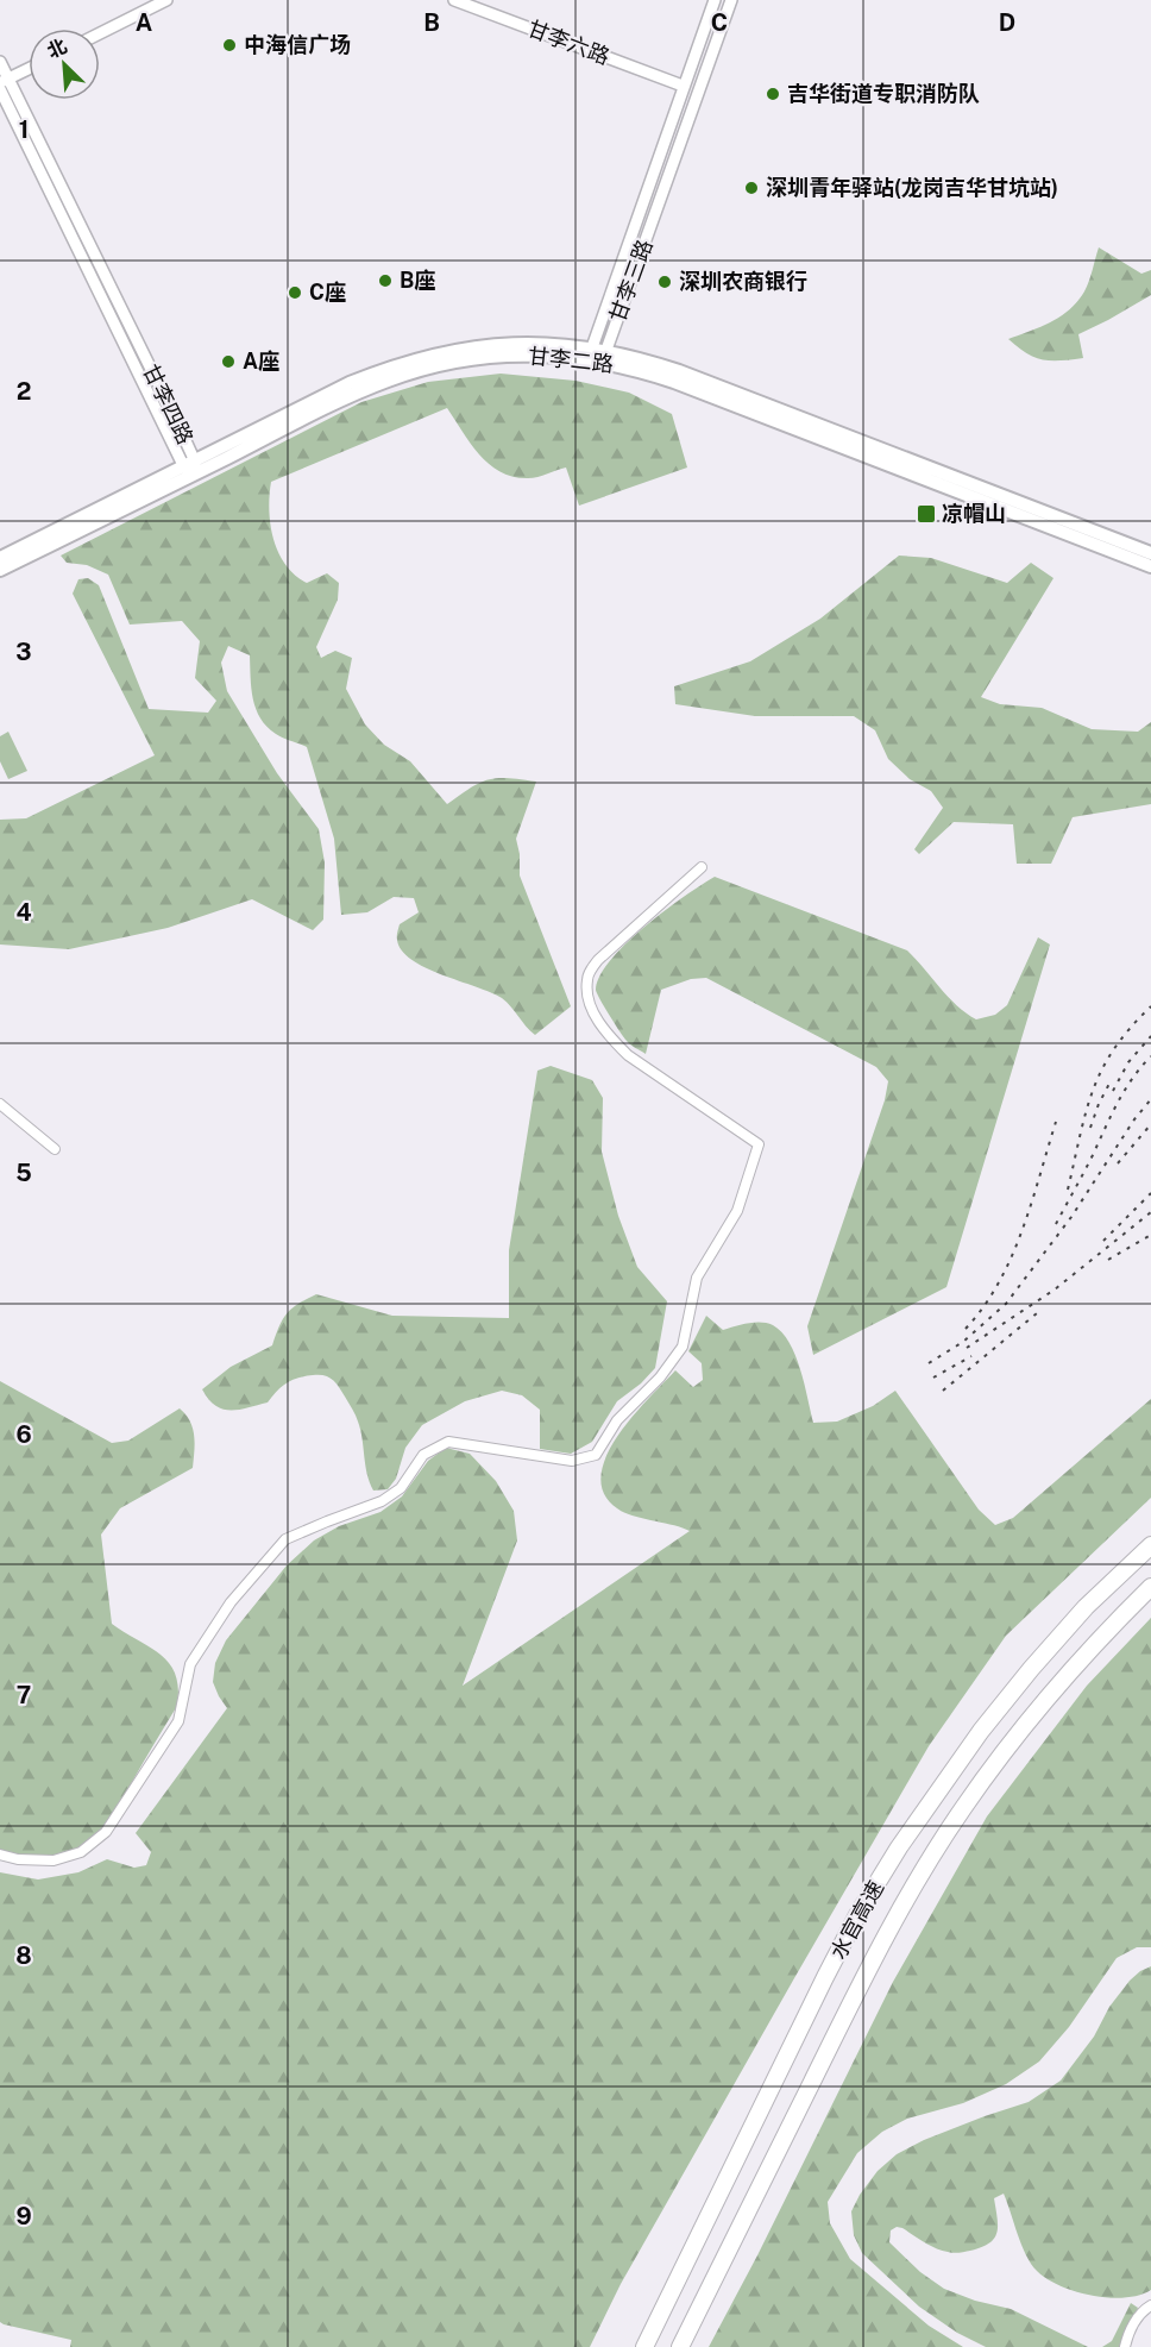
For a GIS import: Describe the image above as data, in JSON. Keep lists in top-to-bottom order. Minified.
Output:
{"streets":{"highway":["水官高速"],"main road":["甘李二路"],"street":["甘李六路","甘李三路","甘李四路"]},"crossings":[["甘李三路","甘李二路"],["甘李二路","甘李四路"]],"places":{"other":["中海信广场","吉华街道专职消防队","深圳青年驿站(龙岗吉华甘坑站)","B座","深圳农商银行","C座","A座"],"transit":["凉帽山"]},"north":"top left","grid":{"columns":["A","B","C","D"],"rows":["1","2","3","4","5","6","7","8","9"]}}
